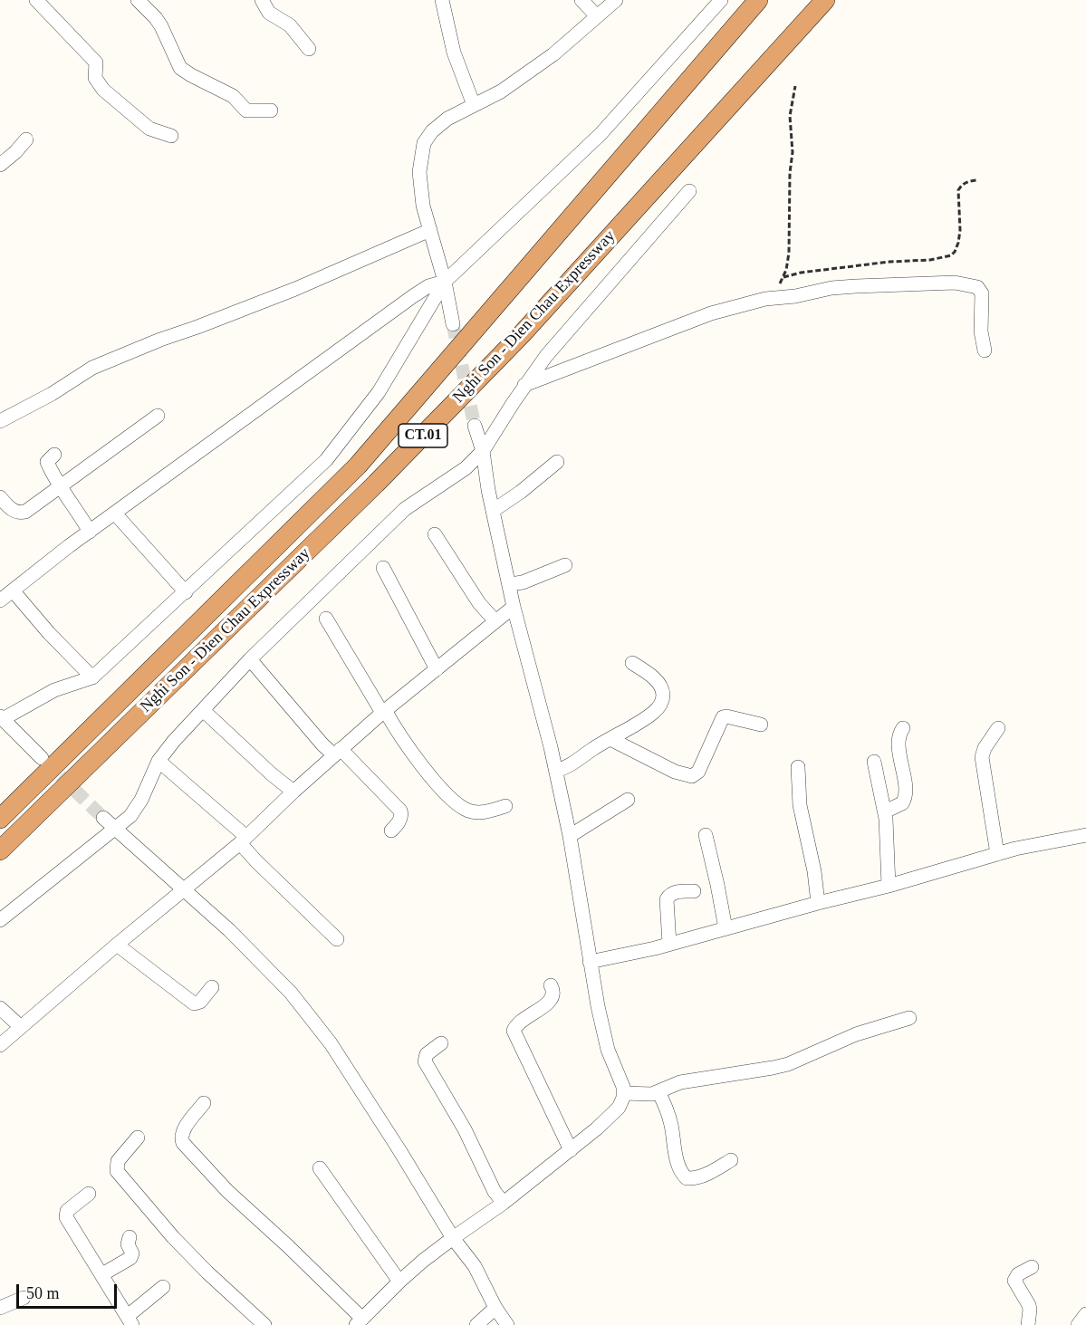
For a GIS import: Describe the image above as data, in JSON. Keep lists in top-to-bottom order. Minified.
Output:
{"streets":{"highway":["Nghi Son - Dien Chau Expressway","CT.01"]},"scale_bar":"50 m"}
